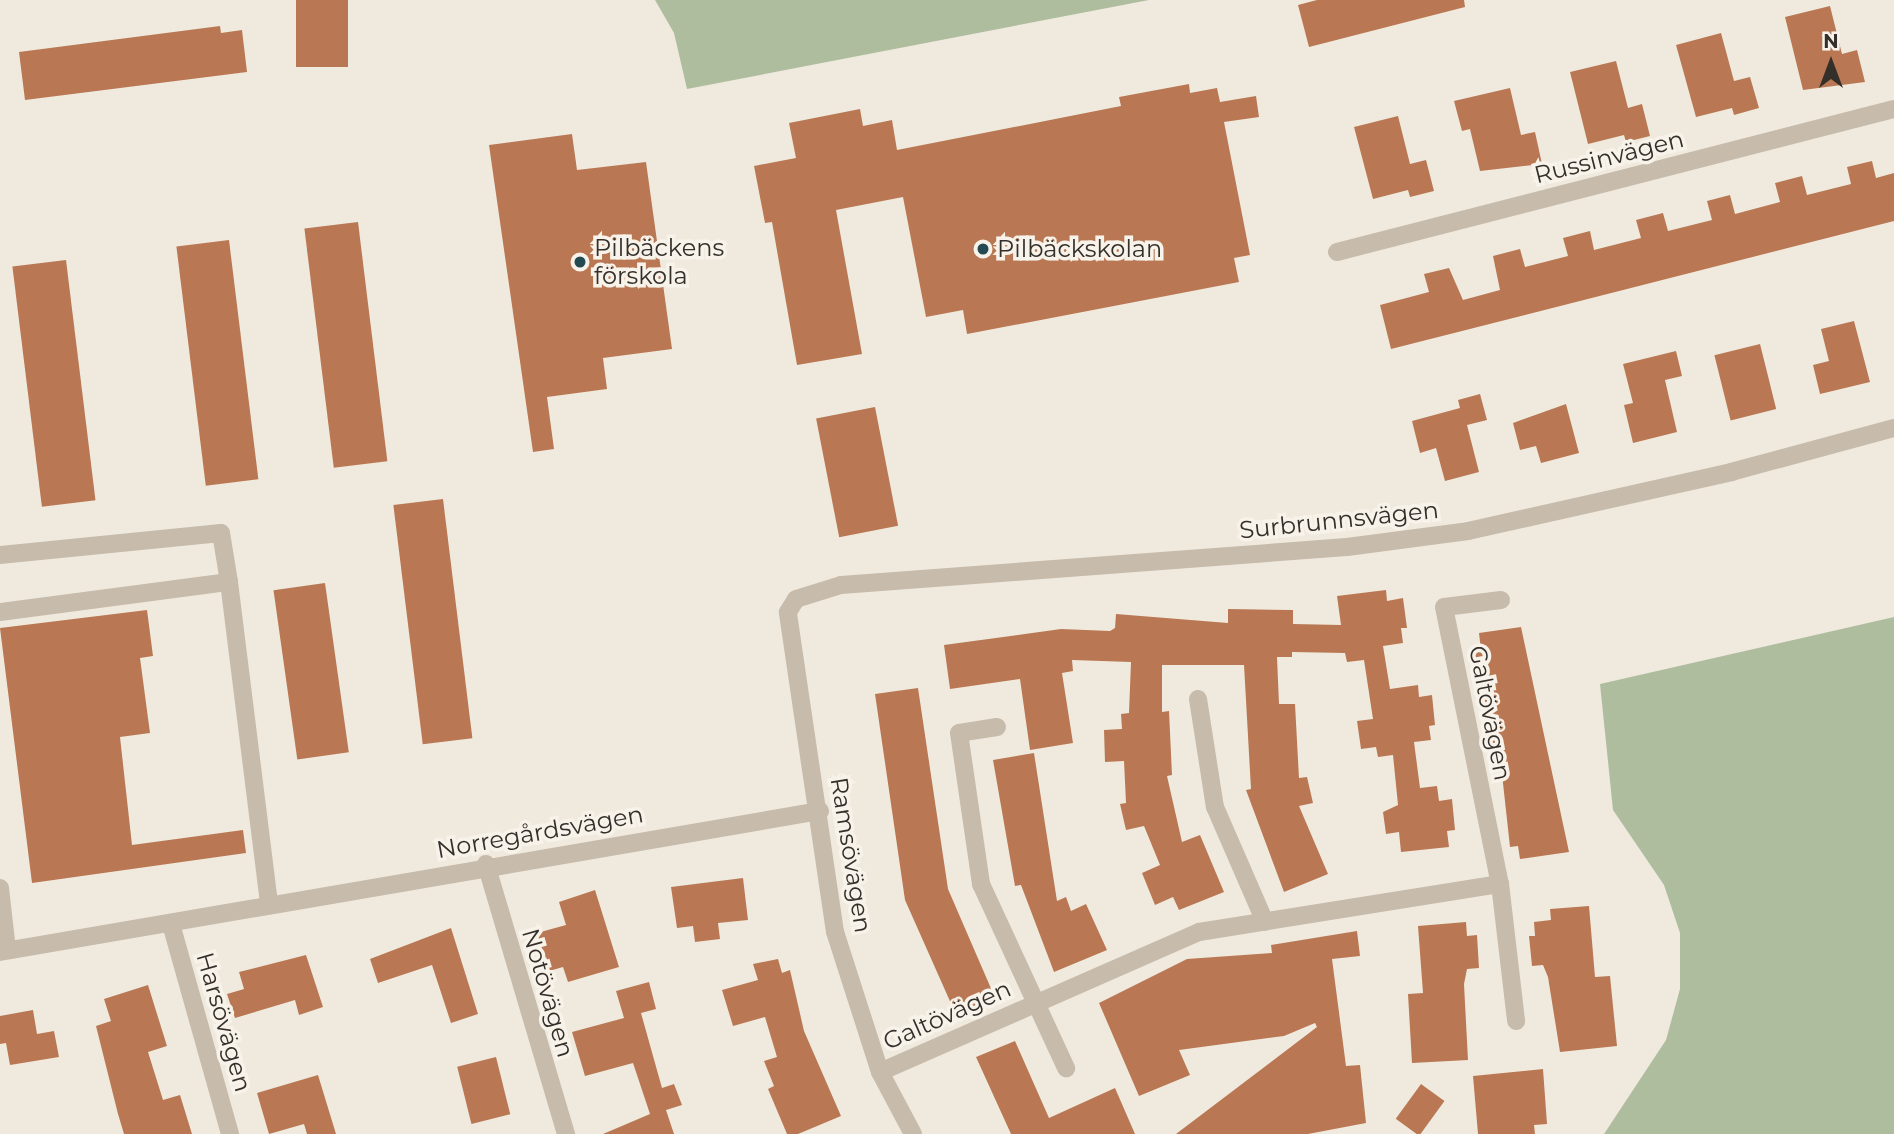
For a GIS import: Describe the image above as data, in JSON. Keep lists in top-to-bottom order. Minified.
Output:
{"streets":{"street":["Russinvägen","Surbrunnsvägen","Galtövägen","Norregårdsvägen","Ramsövägen","Notövägen","Harsövägen"]},"crossings":[["Surbrunnsvägen","Ramsövägen"],["Galtövägen","Ramsövägen"],["Norregårdsvägen","Ramsövägen"],["Norregårdsvägen","Notövägen"],["Norregårdsvägen","Harsövägen"]],"places":["Pilbäckskolan","Pilbäckens förskola"],"north":"top"}
